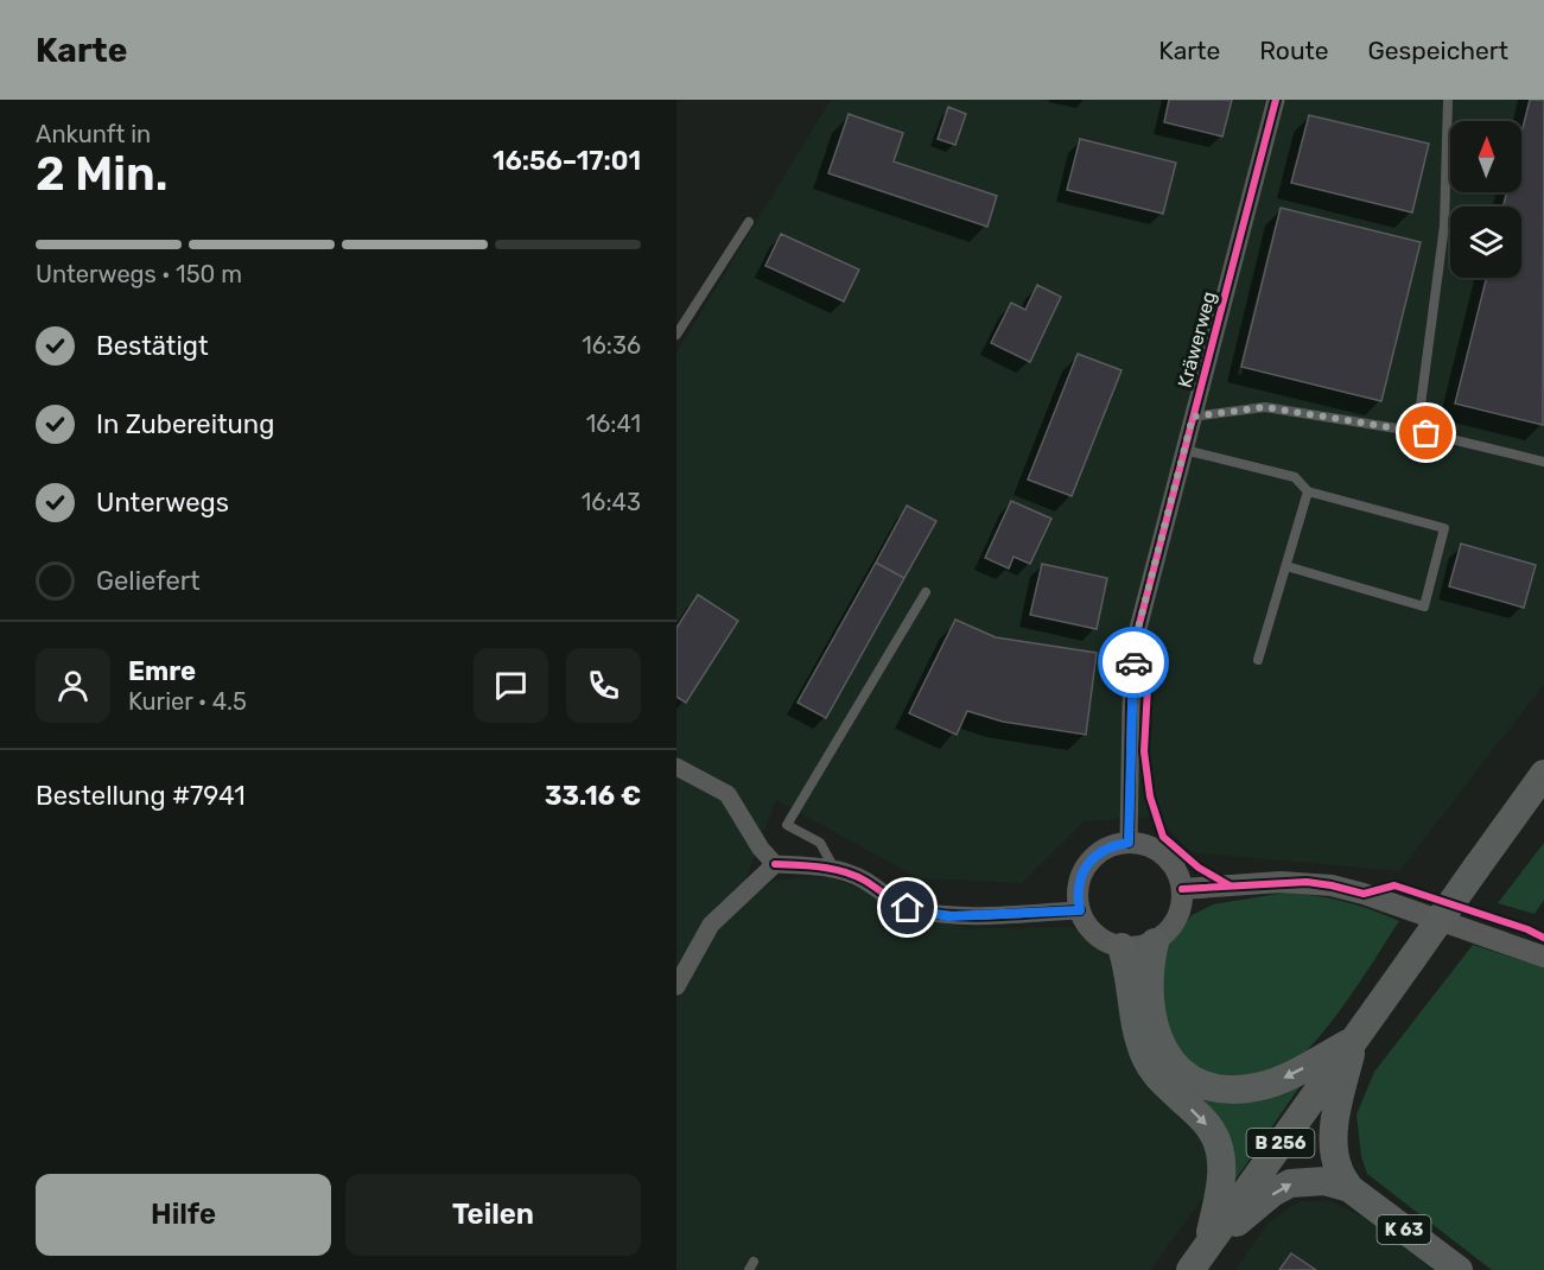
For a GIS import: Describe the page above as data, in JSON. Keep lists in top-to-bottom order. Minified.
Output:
{"streets":{"main road":["B 256","K 63"],"street":["Kräwerweg"]},"crossings":[["B 256","K 63"]],"north":"top","page":{"header":"Karte","nav":["Karte","Route","Gespeichert"],"heading":["2 Min.","Ankunft in","16:56–17:01"],"panel":["Emre","Kurier · 4.5","Bestellung #7941","33.16 €"],"bar":"Unterwegs · 150 m","list":[["Bestätigt","16:36"],["In Zubereitung","16:41"],["Unterwegs","16:43"],"Geliefert"],"buttons":["Hilfe","Teilen"]}}
